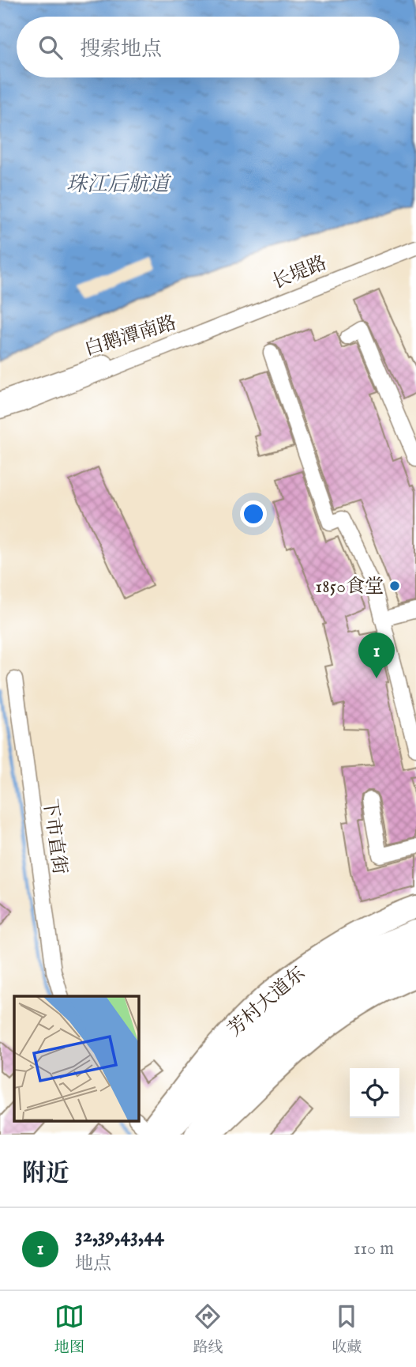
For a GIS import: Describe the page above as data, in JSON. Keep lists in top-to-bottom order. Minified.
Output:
{"streets":{"highway":["芳村大道东"],"street":["长堤路","白鹅潭南路","下市直街"]},"crossings":[["长堤路","白鹅潭南路"]],"water":["珠江后航道"],"places":["1850食堂"],"page":{"search":"搜索地点","pins":"1","heading":"附近","list":[{"mark":"1","name":"32,39,43,44","note":"地点","value":"110 m"}],"nav":["地图","路线","收藏"]}}
